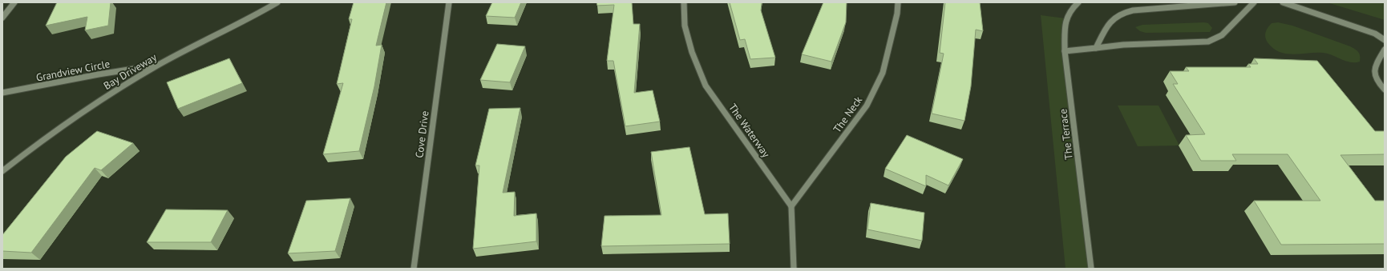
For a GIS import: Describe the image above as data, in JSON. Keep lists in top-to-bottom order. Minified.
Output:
{"streets":{"street":["Grandview Circle","Bay Driveway","The Neck","The Waterway","Cove Drive","The Terrace"]},"crossings":[["Grandview Circle","Bay Driveway"],["The Neck","The Waterway"]]}
